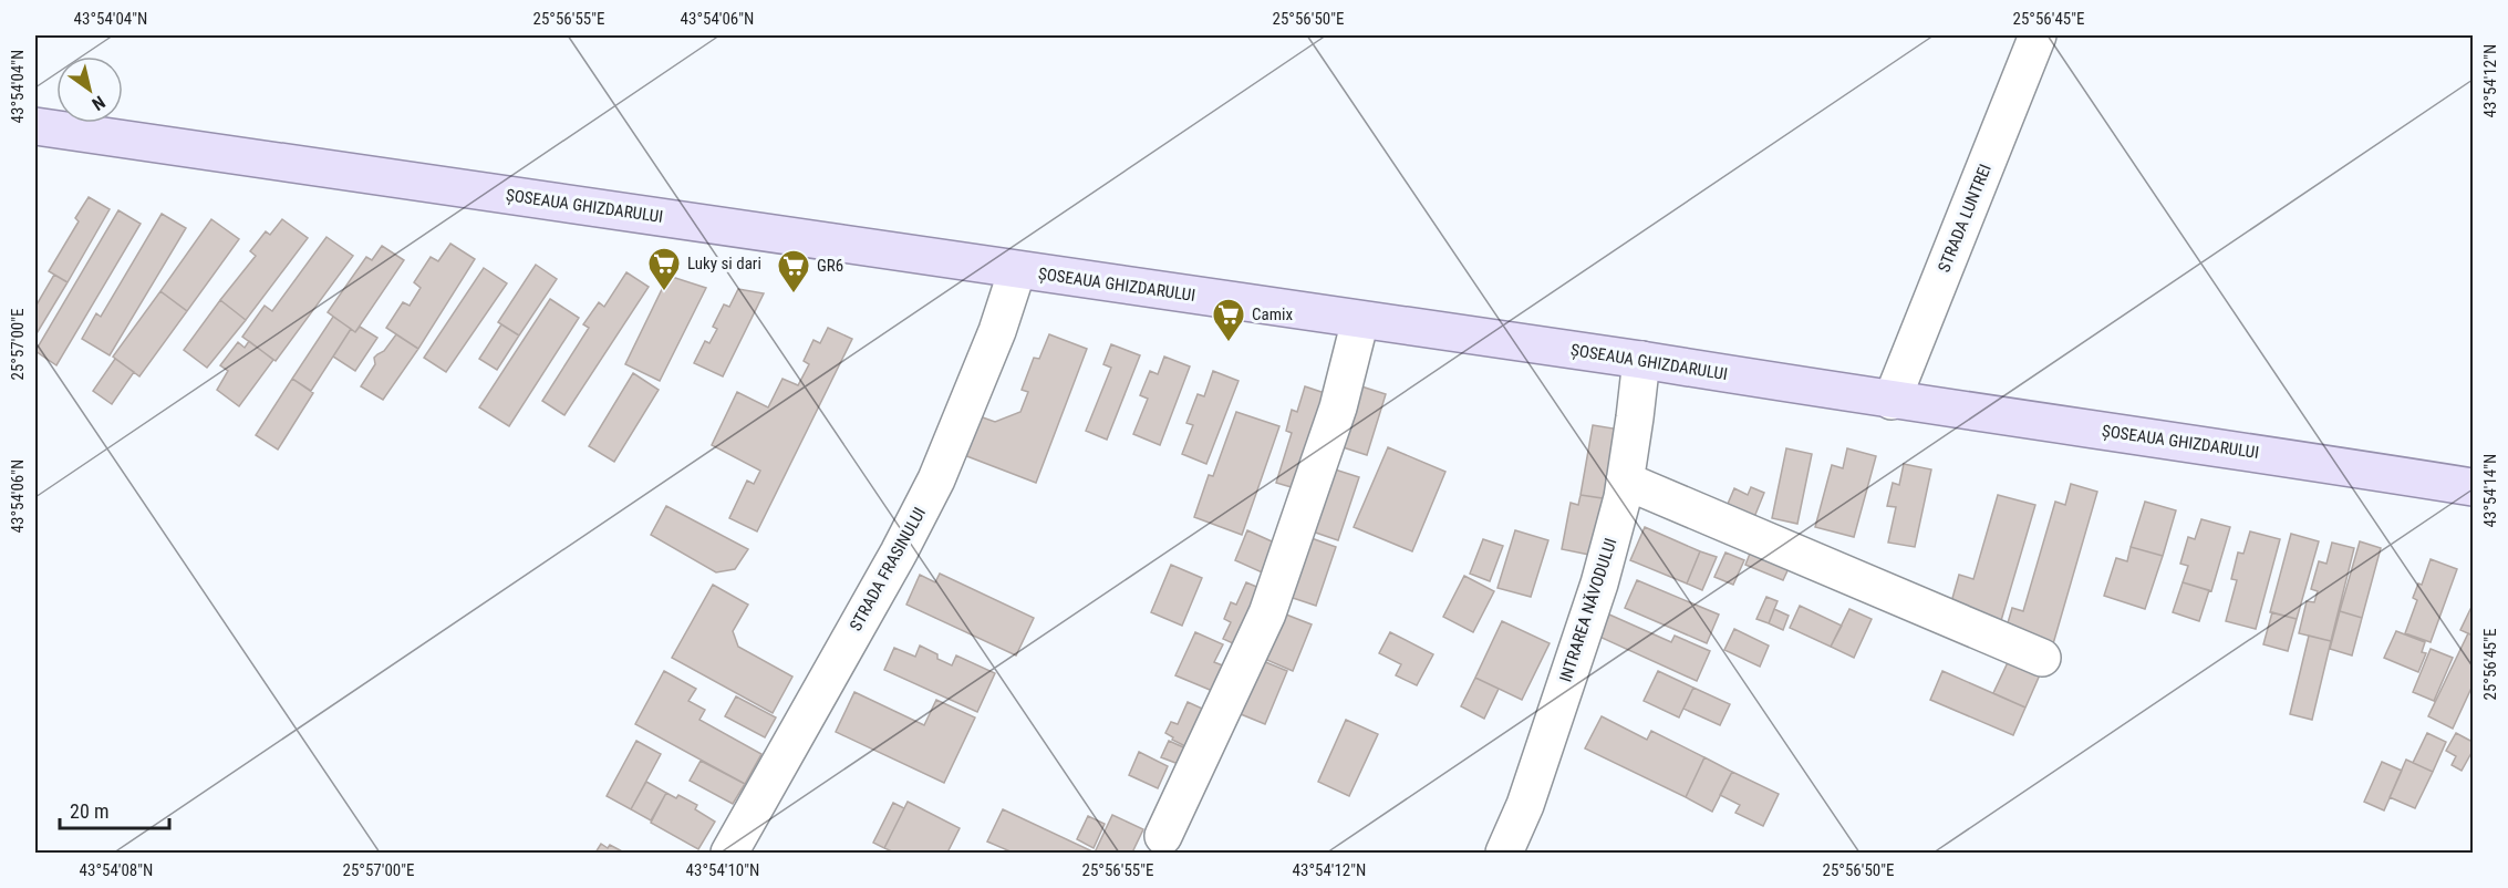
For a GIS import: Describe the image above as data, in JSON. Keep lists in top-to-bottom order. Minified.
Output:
{"streets":{"main road":["ȘOSEAUA GHIZDARULUI"],"street":["STRADA LUNTREI","STRADA FRASINULUI","INTRAREA NĂVODULUI"]},"crossings":[["ȘOSEAUA GHIZDARULUI","STRADA LUNTREI"],["ȘOSEAUA GHIZDARULUI","STRADA FRASINULUI"],["ȘOSEAUA GHIZDARULUI","INTRAREA NĂVODULUI"]],"places":{"supermarket":["Luky si dari","GR6","Camix"]},"scale_bar":"20 m","north":"bottom right","coordinates":["43°54'04\"N","25°56'55\"E","43°54'06\"N","25°56'50\"E","25°56'45\"E","43°54'12\"N","25°57'00\"E","43°54'14\"N","43°54'08\"N","43°54'10\"N"]}
